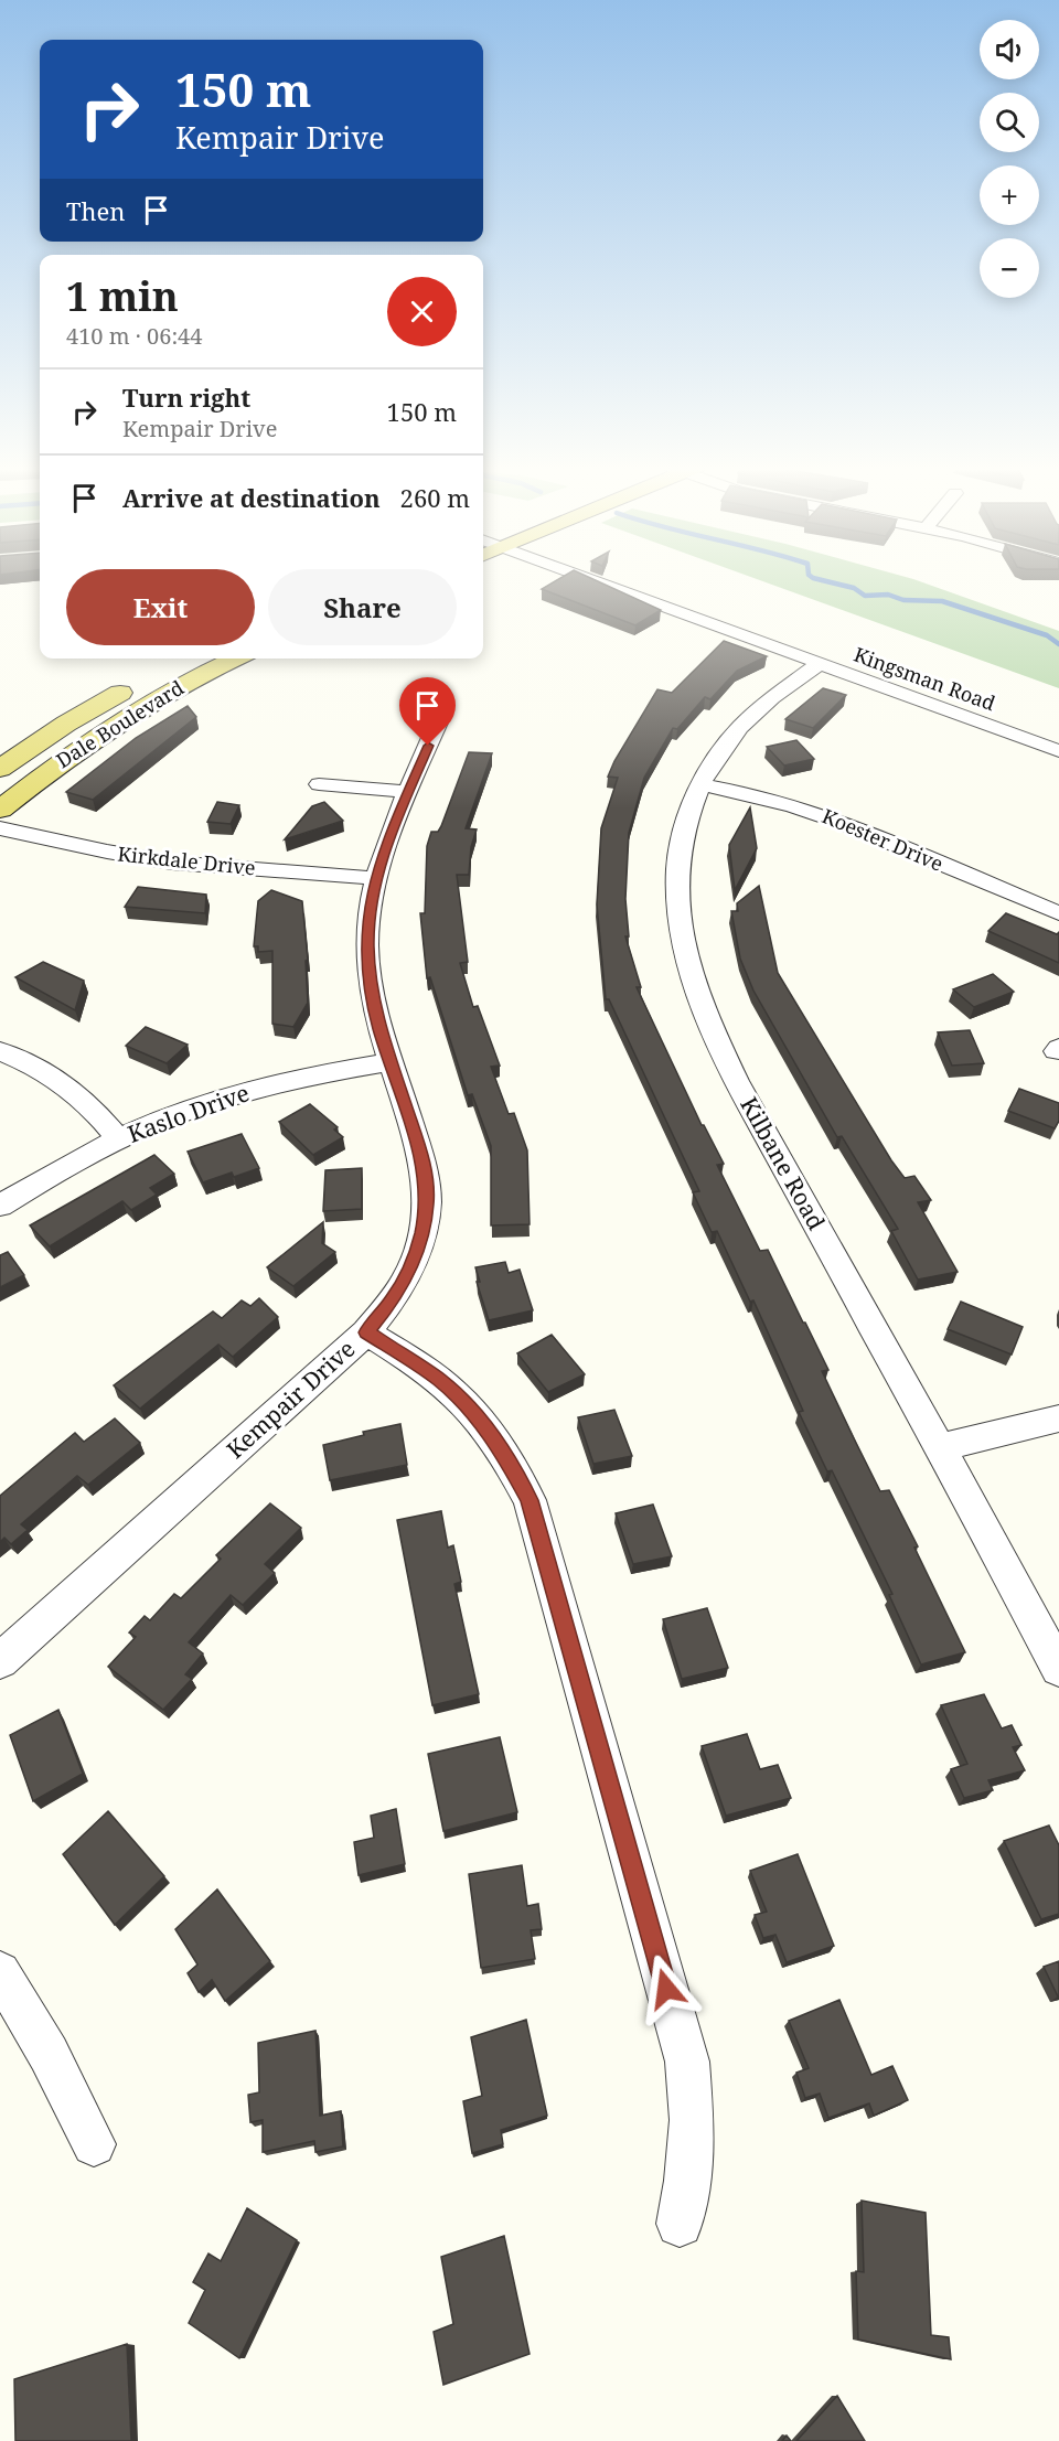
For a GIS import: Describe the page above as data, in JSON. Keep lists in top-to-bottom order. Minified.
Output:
{"streets":{"main road":["Dale Boulevard"],"street":["Kingsman Road","Koester Drive","Kirkdale Drive","Kaslo Drive","Kilbane Road","Kempair Drive"]},"crossings":[["Kingsman Road","Kilbane Road"],["Koester Drive","Kilbane Road"],["Kirkdale Drive","Kempair Drive"],["Kaslo Drive","Kempair Drive"]],"page":{"map_buttons":["+","−"],"turn":["150 m","Kempair Drive"],"then":"Then","heading":["1 min","410 m · 06:44"],"list":[{"name":"Turn right","note":"Kempair Drive","value":"150 m"},{"name":"Arrive at destination","value":"260 m"}],"buttons":["Exit","Share"]}}
